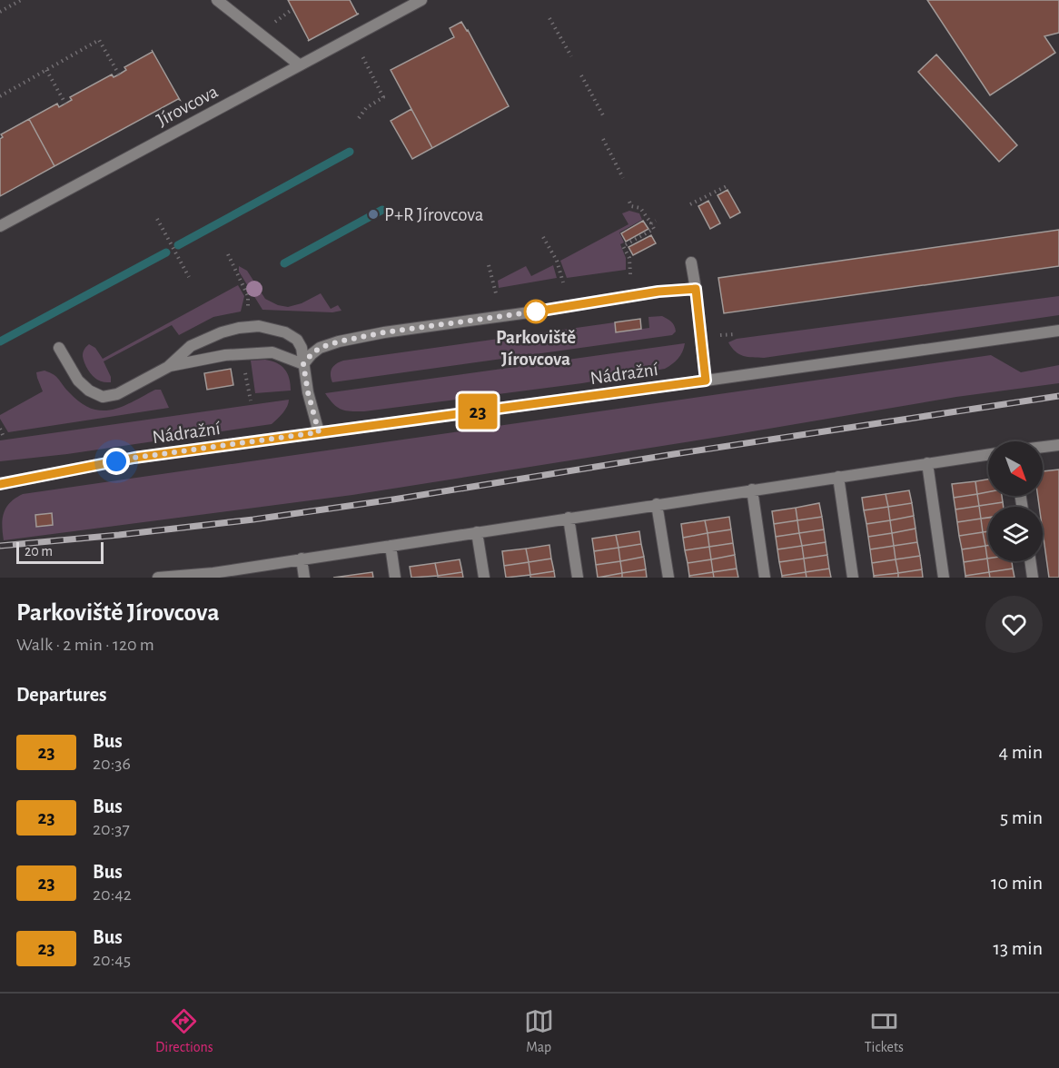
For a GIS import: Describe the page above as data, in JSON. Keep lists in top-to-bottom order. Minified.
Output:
{"streets":{"street":["Jírovcova","Nádražní"]},"places":["P+R Jírovcova","Parkoviště Jírovcova"],"lines":["bus line 23"],"scale_bar":"20 m","north":"bottom right","page":{"on_map":"23","scale":"20 m","heading":[["Parkoviště Jírovcova","Walk · 2 min · 120 m"],"Departures"],"list":[{"mark":"23","name":"Bus","note":"20:36","value":"4 min"},{"mark":"23","name":"Bus","note":"20:37","value":"5 min"},{"mark":"23","name":"Bus","note":"20:42","value":"10 min"},{"mark":"23","name":"Bus","note":"20:45","value":"13 min"}],"tabs":["Directions","Map","Tickets"]}}
